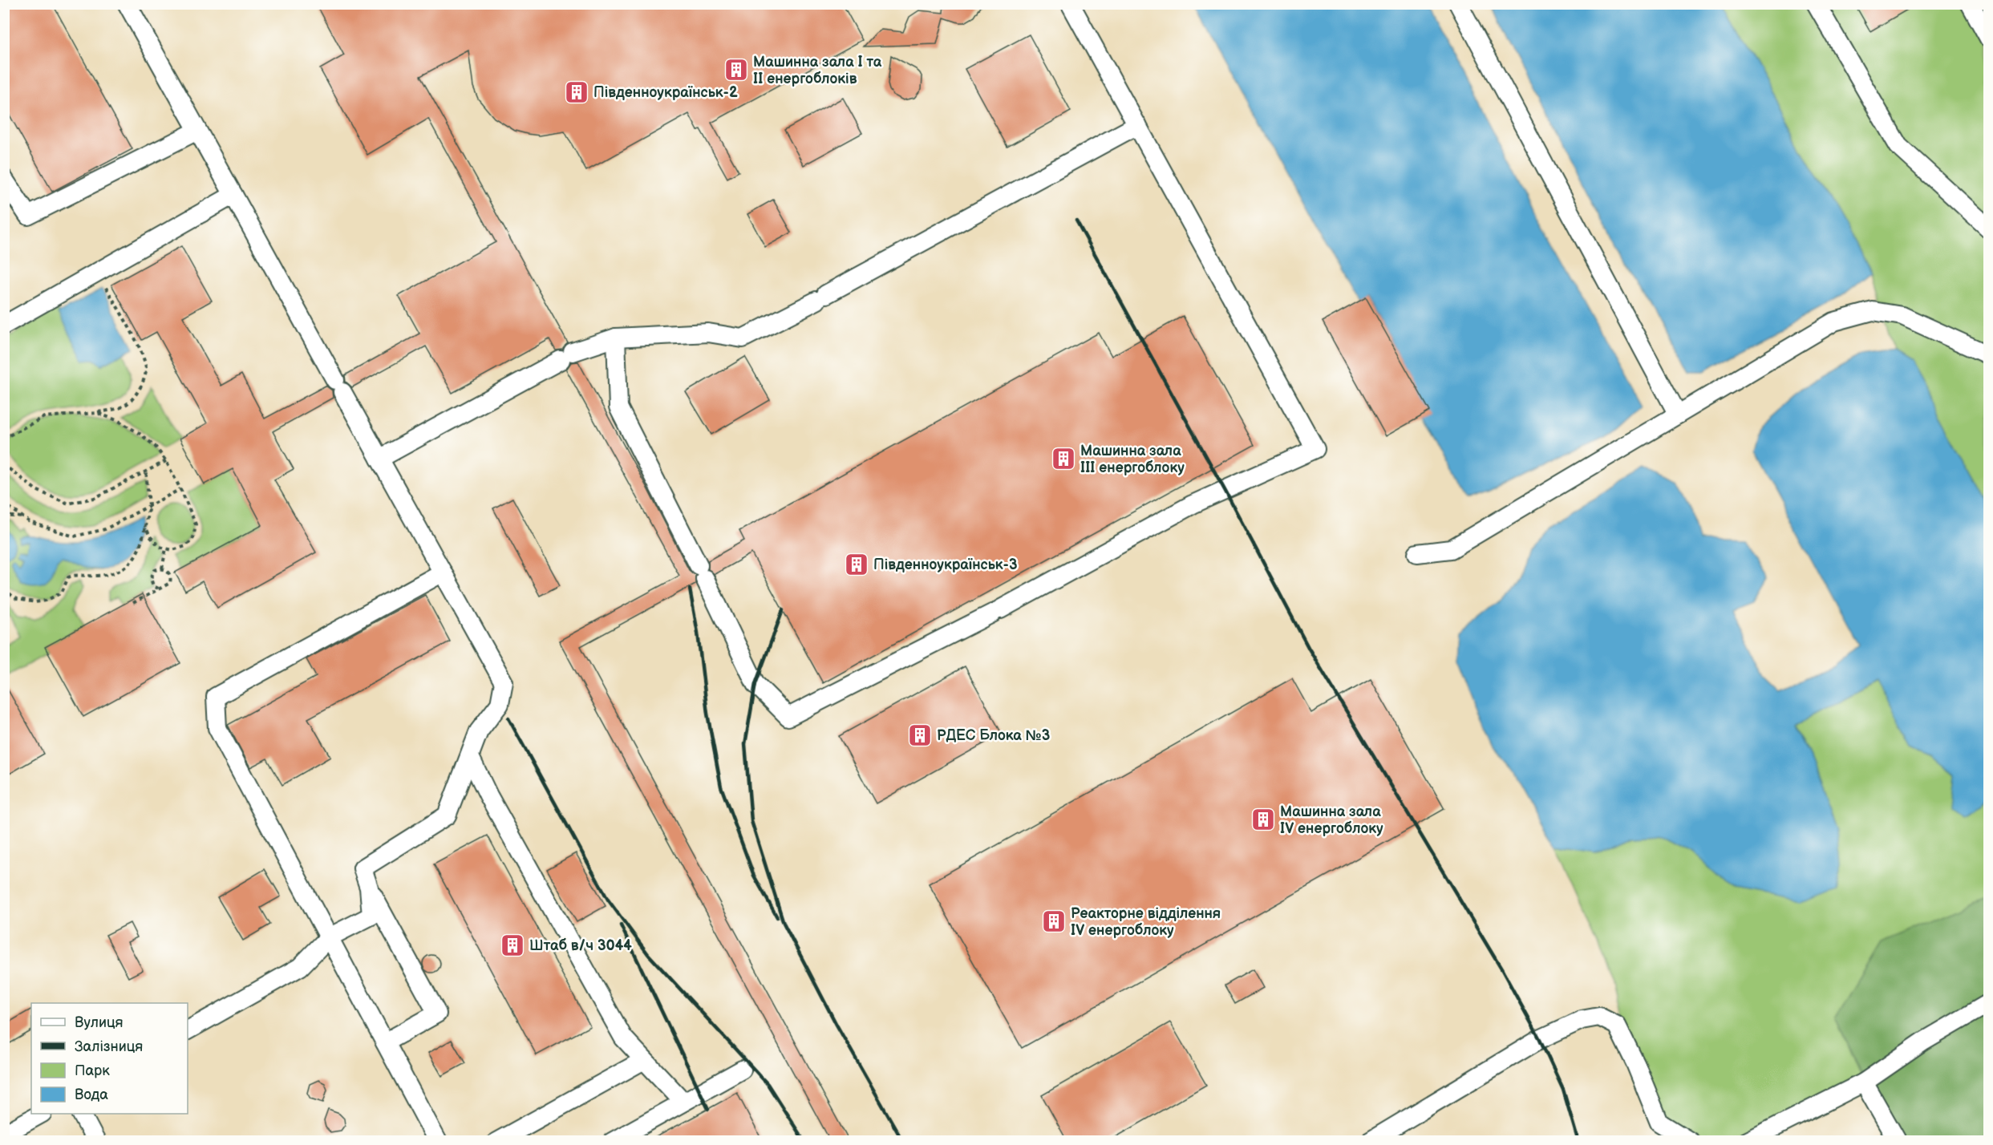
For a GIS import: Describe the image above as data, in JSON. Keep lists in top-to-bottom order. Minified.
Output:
{"places":{"building":["Машинна зала I та II енергоблоків","Південноукраїнськ-2","Машинна зала III енергоблоку","Південноукраїнськ-3","РДЕС Блока №3","Машинна зала IV енергоблоку","Реакторне відділення IV енергоблоку","Штаб в/ч 3044"]},"legend":["Вулиця","Залізниця","Парк","Вода"]}
